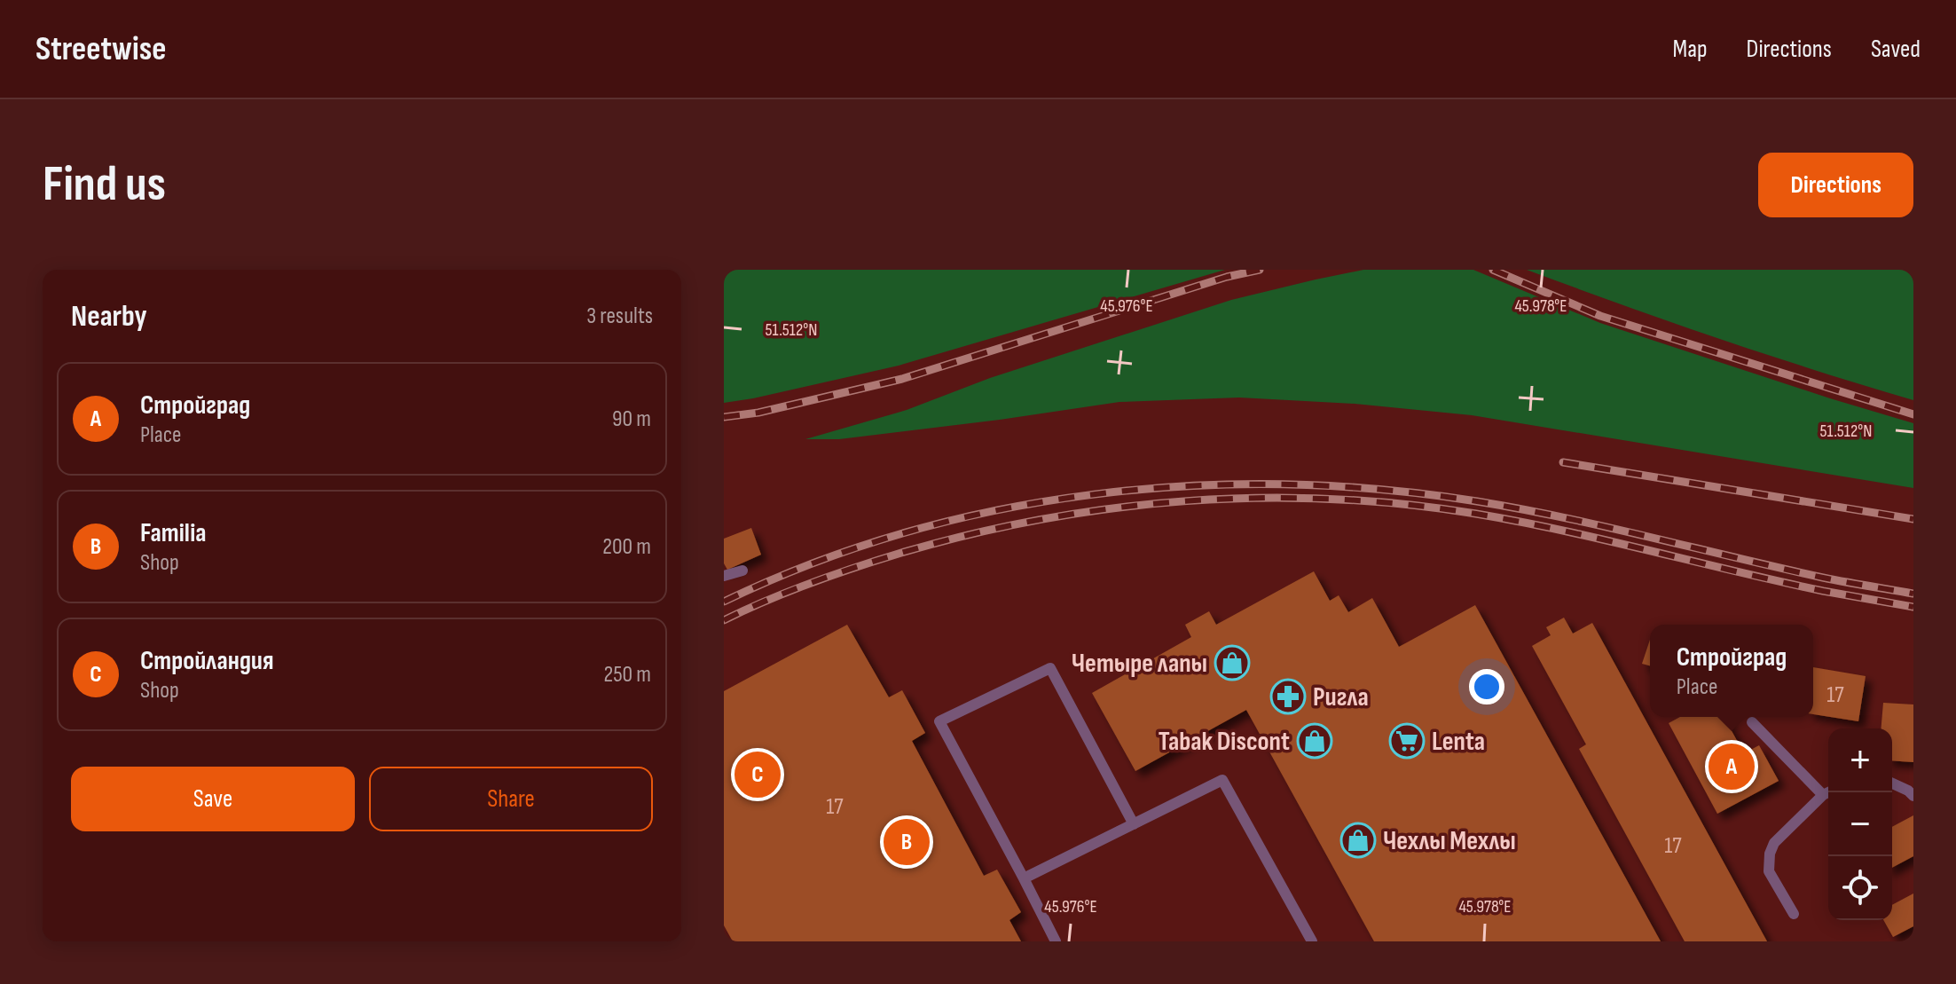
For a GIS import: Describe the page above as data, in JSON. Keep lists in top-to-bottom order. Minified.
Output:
{"places":{"shop":["Четыре лапы","Tabak Discont","Чехлы Мехлы"],"pharmacy":["Ригла"],"supermarket":["Lenta"]},"house_numbers":["17","17","17"],"page":{"header":"Streetwise","nav":["Map","Directions","Saved"],"buttons":["Directions",["Save","Share"]],"title":"Find us","heading":["Nearby","3 results"],"list":[{"mark":"A","name":"Стройград","note":"Place","value":"90 m"},{"mark":"B","name":"Familia","note":"Shop","value":"200 m"},{"mark":"C","name":"Стройландия","note":"Shop","value":"250 m"}],"popup":["Стройград","Place"],"map_buttons":["+","−"],"pins":["A","C","B"]},"coordinates":["45.976°E","45.978°E","51.512°N"]}
